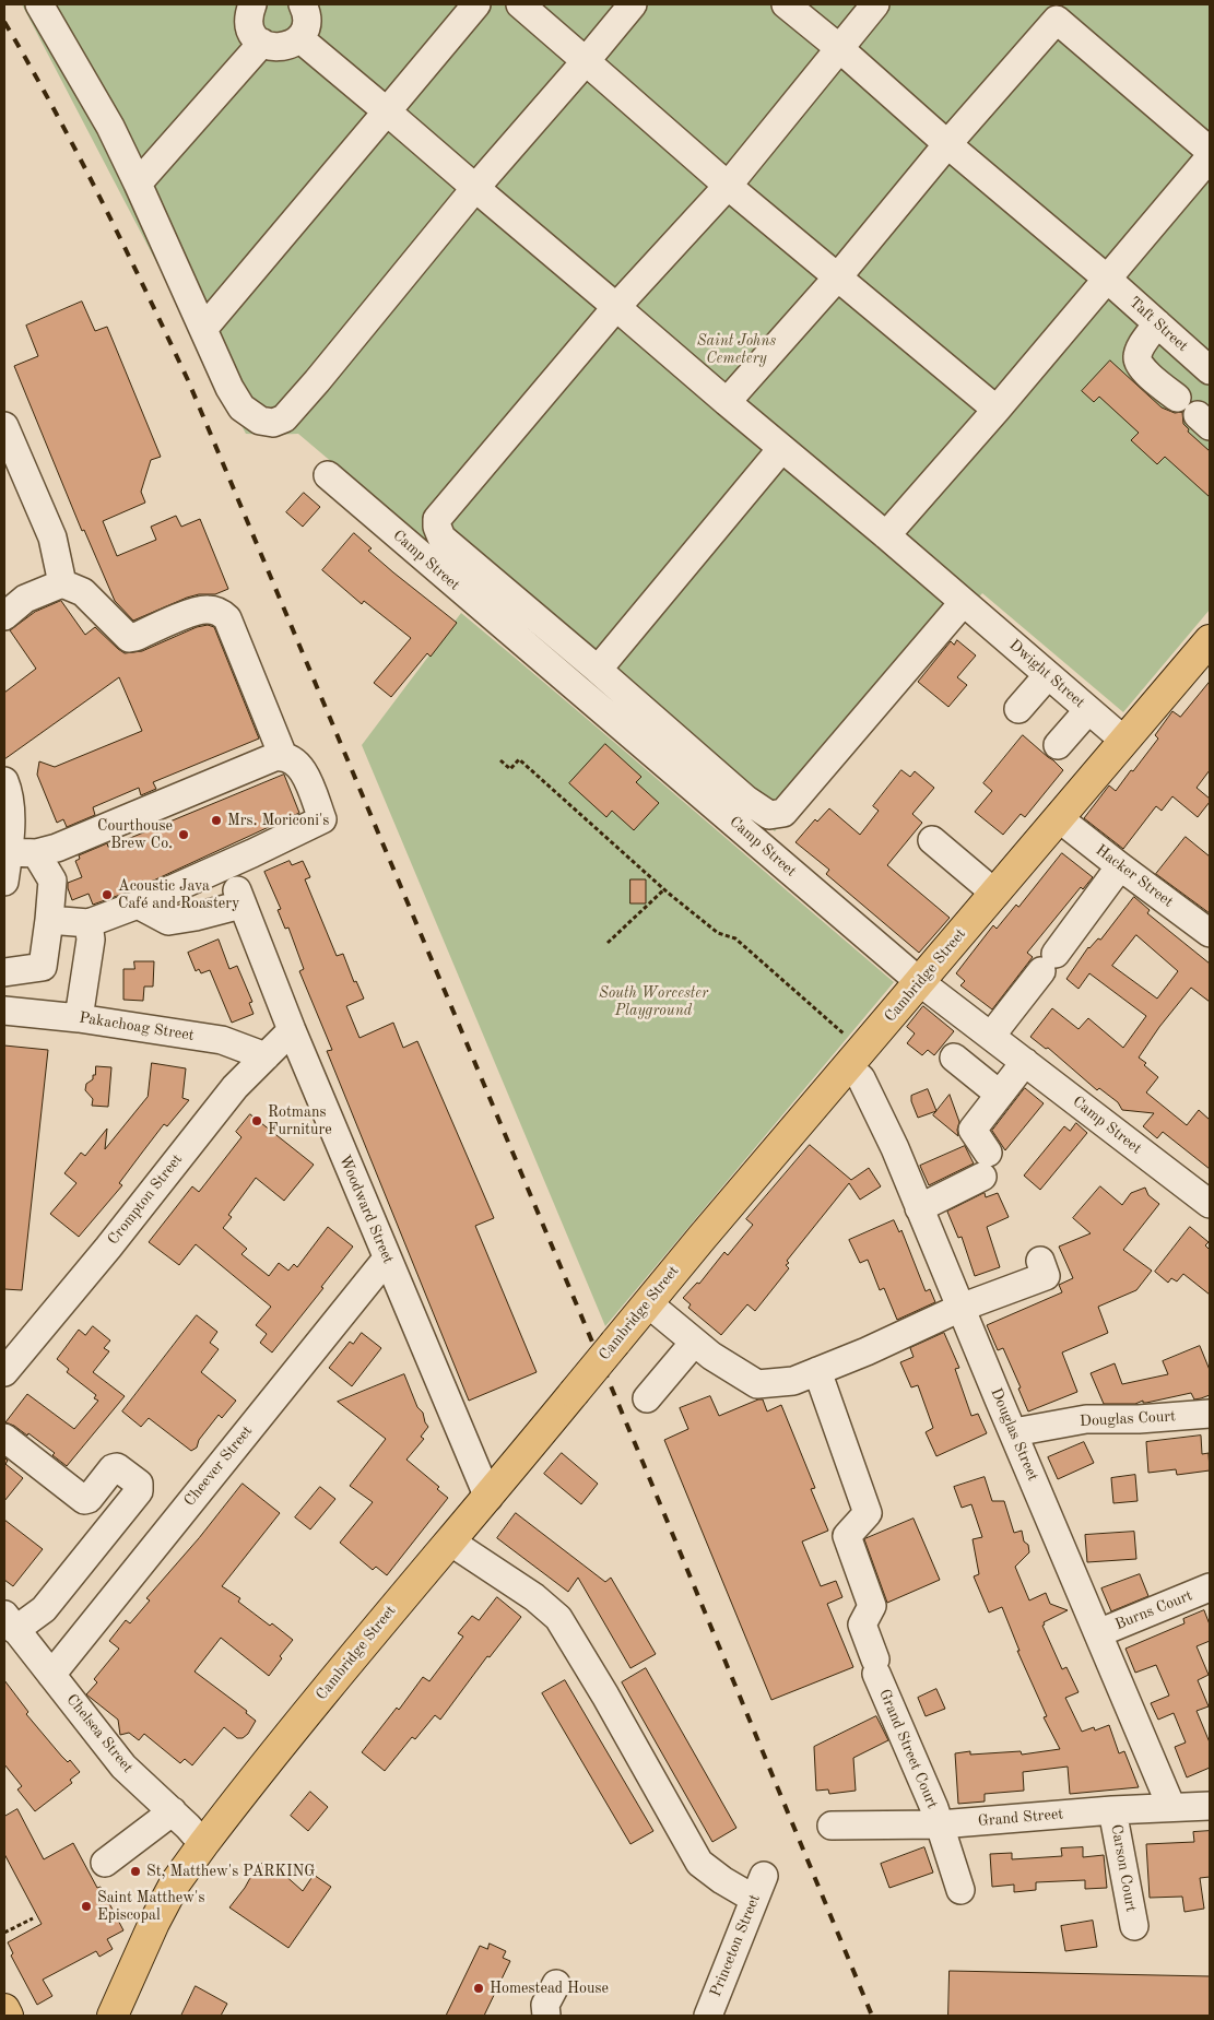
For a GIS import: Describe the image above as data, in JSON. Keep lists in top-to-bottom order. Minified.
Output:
{"streets":{"main road":["Cambridge Street"],"street":["Taft Street","Camp Street","Dwight Street","Hacker Street","Pakachoag Street","Crompton Street","Woodward Street","Douglas Court","Douglas Street","Cheever Street","Burns Court","Chelsea Street","Grand Street Court","Grand Street","Carson Court","Princeton Street"]},"crossings":[["Camp Street","Cambridge Street"],["Dwight Street","Cambridge Street"],["Hacker Street","Cambridge Street"],["Cambridge Street","Woodward Street"],["Cambridge Street","Douglas Street"],["Cambridge Street","Chelsea Street"],["Cambridge Street","Princeton Street"],["Pakachoag Street","Crompton Street"],["Crompton Street","Woodward Street"],["Woodward Street","Cheever Street"],["Douglas Court","Douglas Street"],["Douglas Street","Burns Court"],["Douglas Street","Grand Street"],["Cheever Street","Chelsea Street"],["Grand Street Court","Grand Street"],["Grand Street","Carson Court"]],"parks":["Saint Johns Cemetery","South Worcester Playground"],"places":["Mrs. Moriconi's","Courthouse Brew Co.","Acoustic Java Café and Roastery","Rotmans Furniture","St, Matthew's PARKING","Saint Matthew's Episcopal","Homestead House"]}
